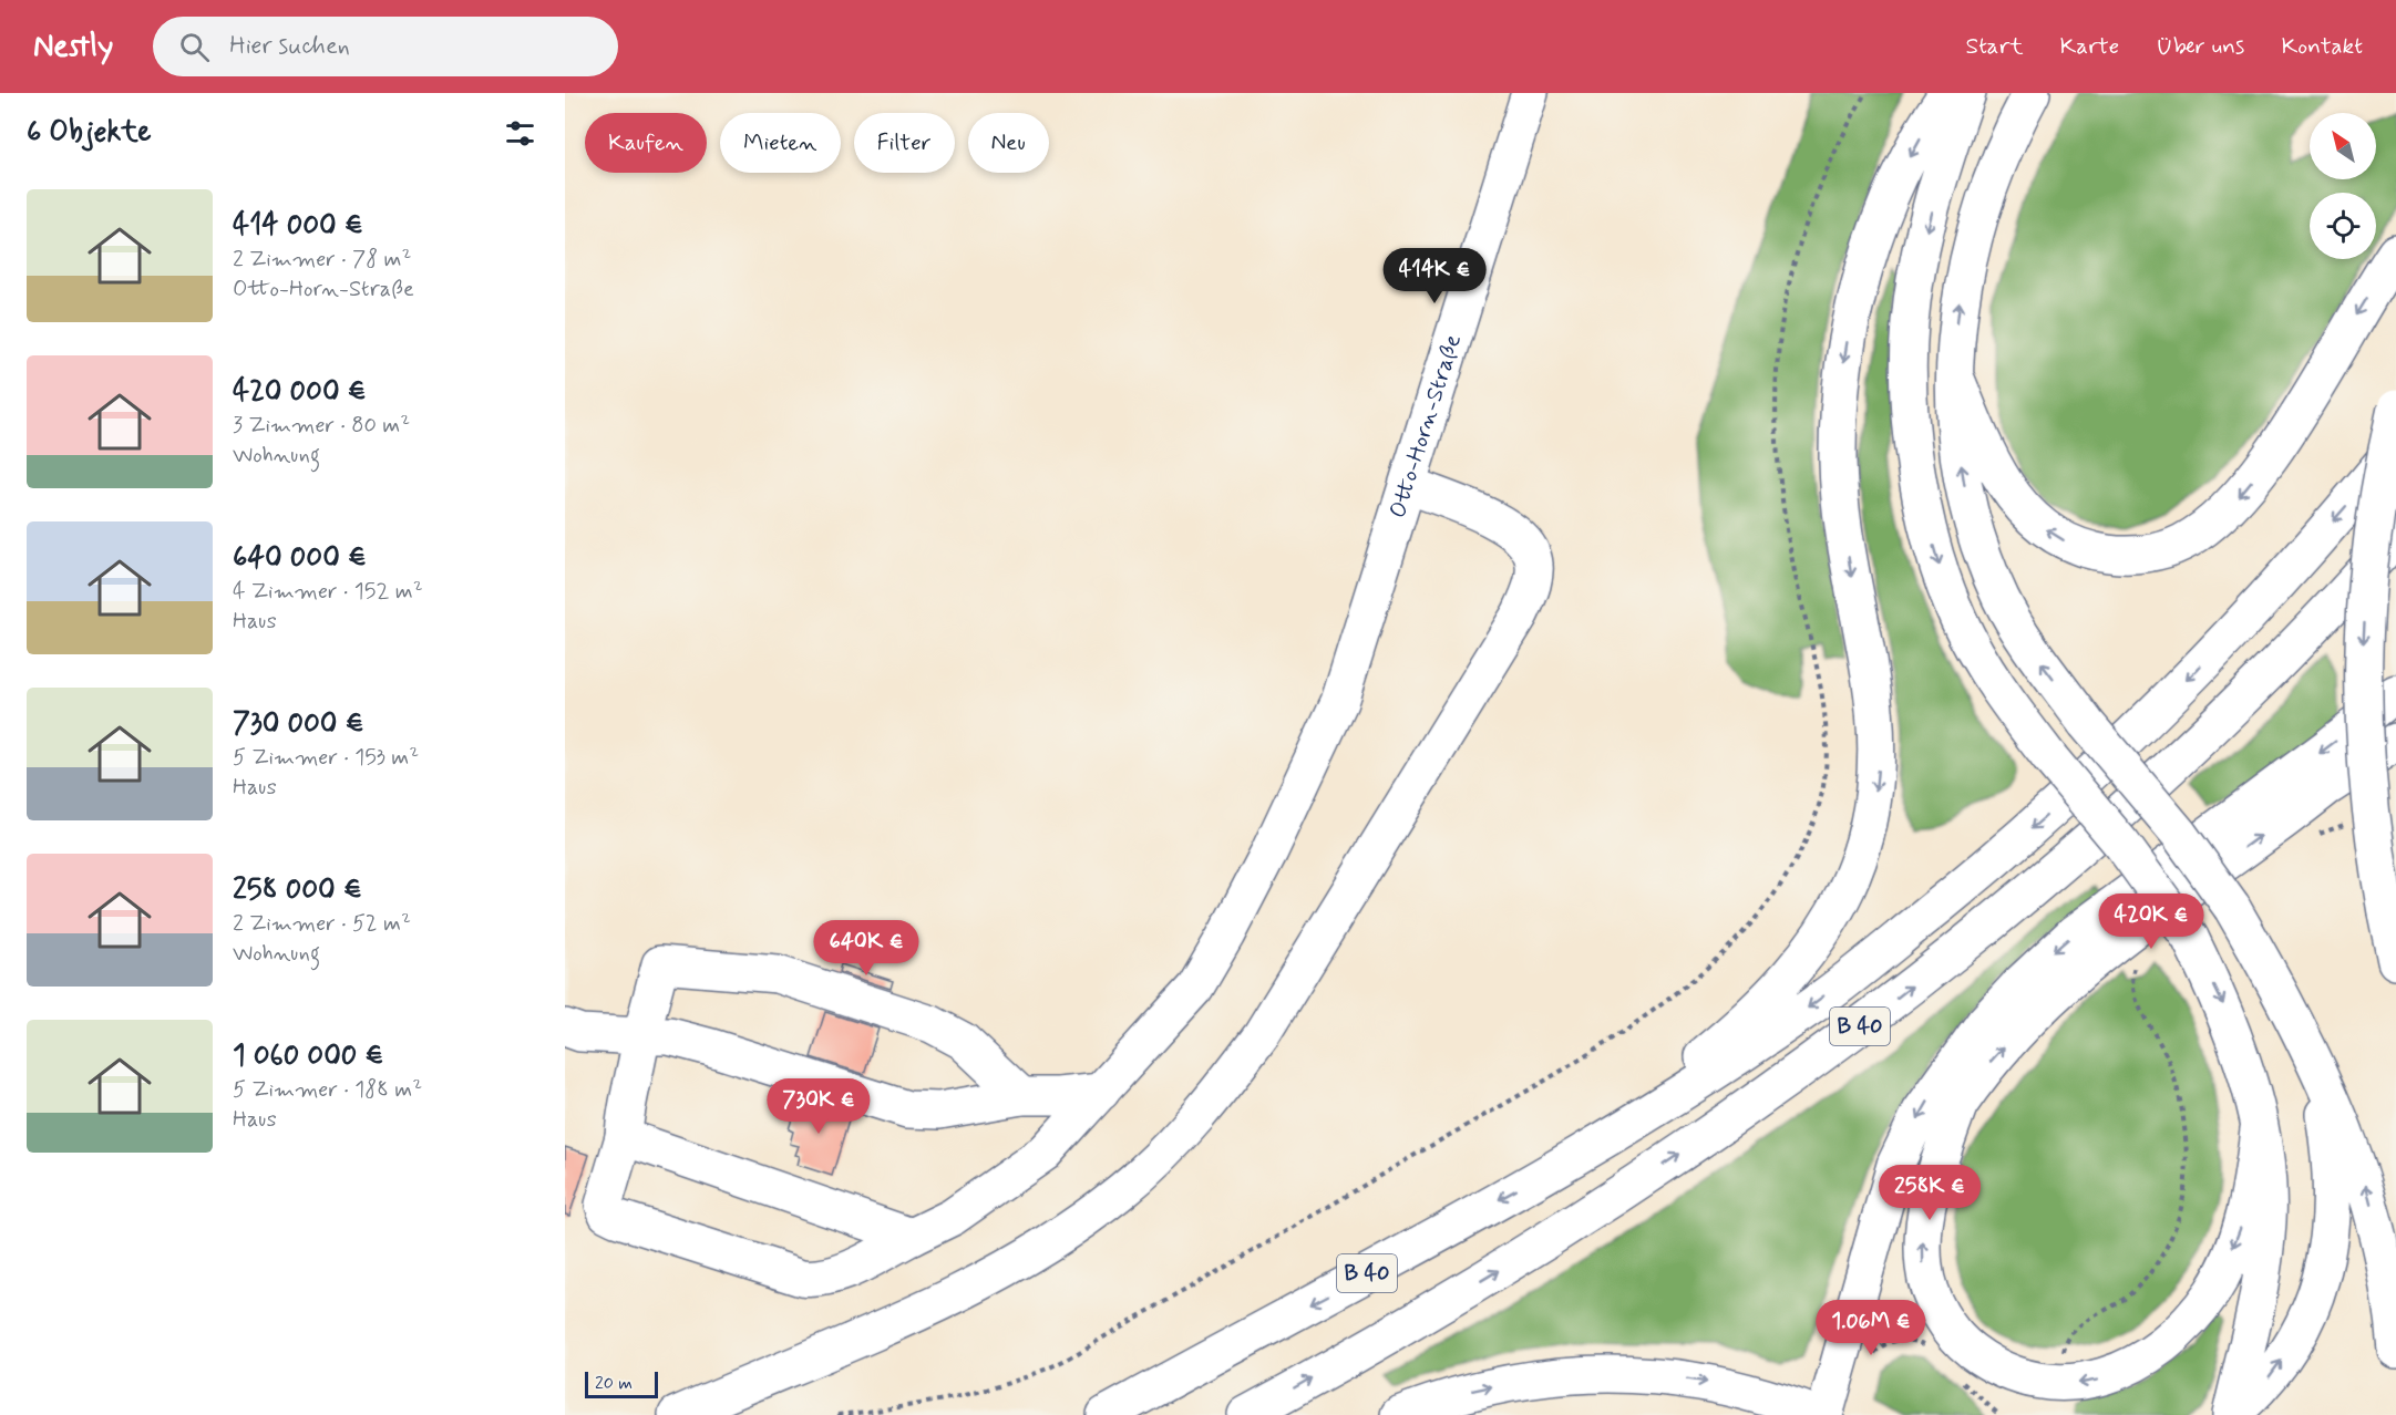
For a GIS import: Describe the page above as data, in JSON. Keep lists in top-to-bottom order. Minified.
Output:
{"streets":{"main road":["Otto-Horn-Straße","B 40"]},"scale_bar":"20 m","north":"top left","page":{"header":"Nestly","search":"Hier suchen","nav":["Start","Karte","Über uns","Kontakt"],"heading":"6 Objekte","chip":["Kaufen","Mieten","Filter","Neu"],"list":[{"name":"414 000 €","note":"2 Zimmer · 78 m² · Otto-Horn-Straße"},{"name":"420 000 €","note":"3 Zimmer · 80 m² · Wohnung"},{"name":"640 000 €","note":"4 Zimmer · 152 m² · Haus"},{"name":"730 000 €","note":"5 Zimmer · 153 m² · Haus"},{"name":"258 000 €","note":"2 Zimmer · 52 m² · Wohnung"},{"name":"1 060 000 €","note":"5 Zimmer · 188 m² · Haus"}],"price":["414K €","420K €","640K €","730K €","258K €","1.06M €"],"scale":"20 m"}}
